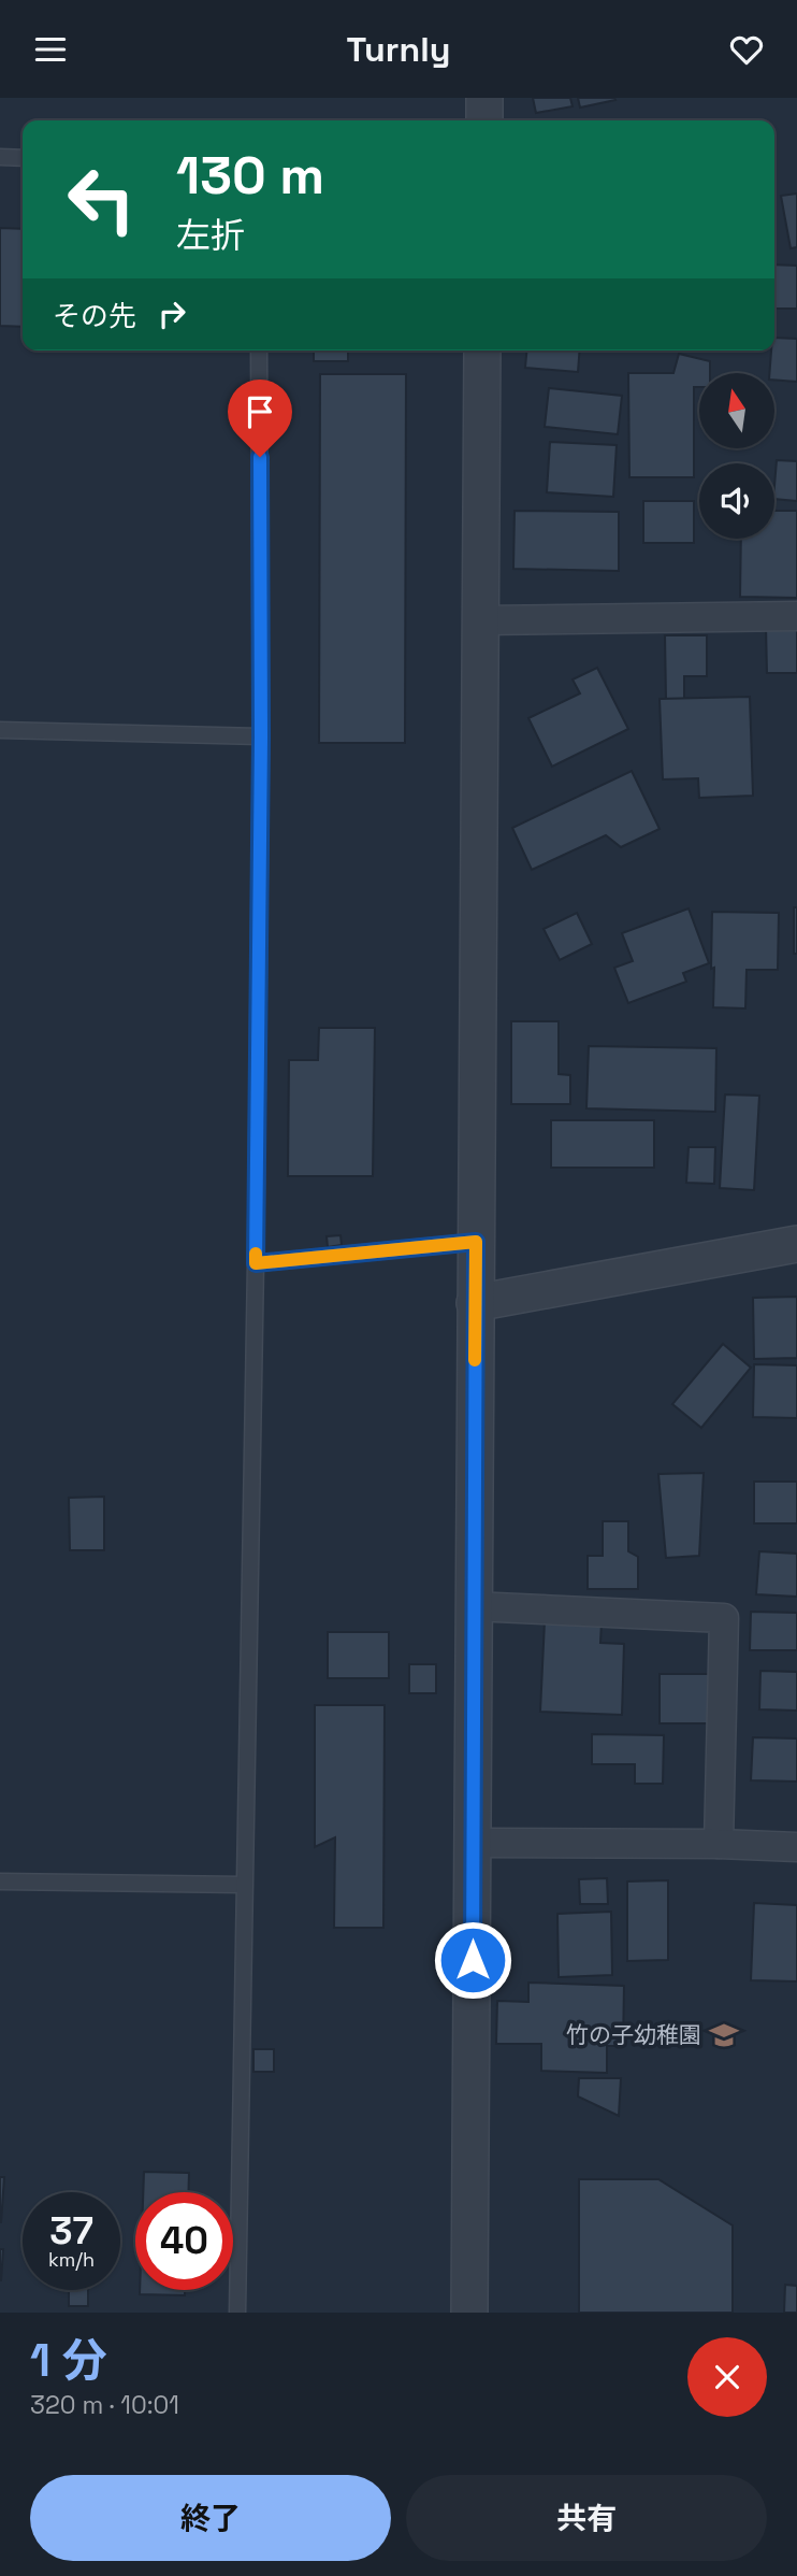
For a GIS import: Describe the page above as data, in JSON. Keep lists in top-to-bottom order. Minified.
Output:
{"places":{"school or university":["竹の子幼稚園"]},"north":"top","page":{"header":"Turnly","turn":["130 m","左折"],"then":"その先","speed":"37 km/h","limit":"40","heading":["1 分","320 m · 10:01"],"buttons":["終了","共有"]}}
